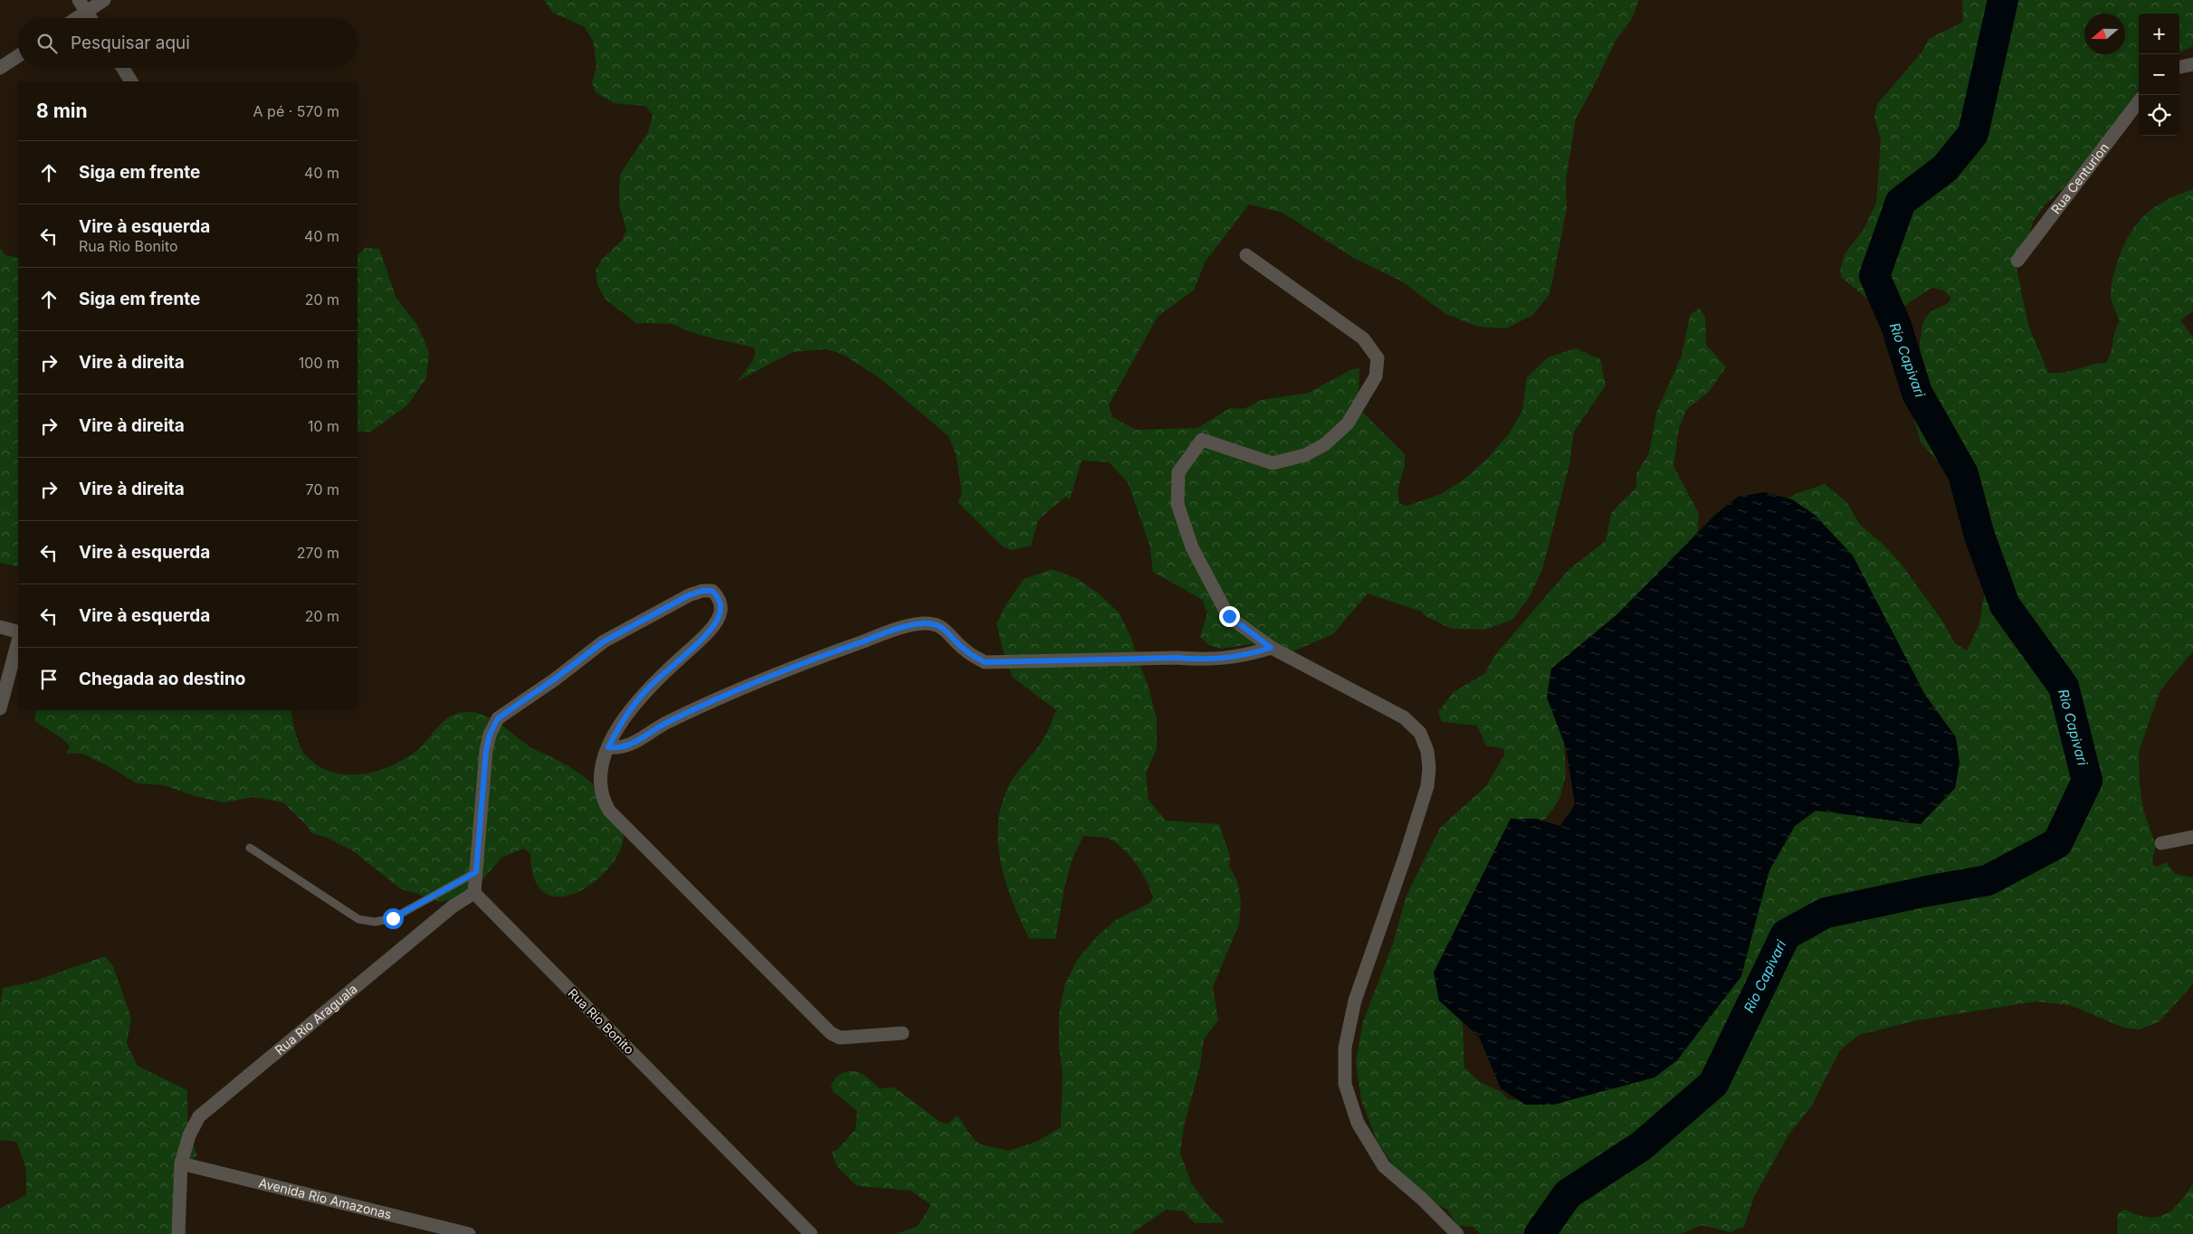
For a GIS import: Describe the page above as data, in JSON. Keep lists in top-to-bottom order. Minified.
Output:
{"streets":{"street":["Rua Centurion","Rua Rio Araguala","Rua Rio Bonito","Avenida Rio Amazonas"]},"crossings":[["Rua Rio Araguala","Rua Rio Bonito"],["Rua Rio Araguala","Avenida Rio Amazonas"]],"water":["Rio Capivari"],"north":"left","page":{"map_buttons":["+","−"],"search":"Pesquisar aqui","heading":["8 min","A pé · 570 m"],"list":[["Siga em frente","40 m"],["Vire à esquerda","Rua Rio Bonito","40 m"],["Siga em frente","20 m"],["Vire à direita","100 m"],["Vire à direita","10 m"],["Vire à direita","70 m"],["Vire à esquerda","270 m"],["Vire à esquerda","20 m"],"Chegada ao destino"]}}
